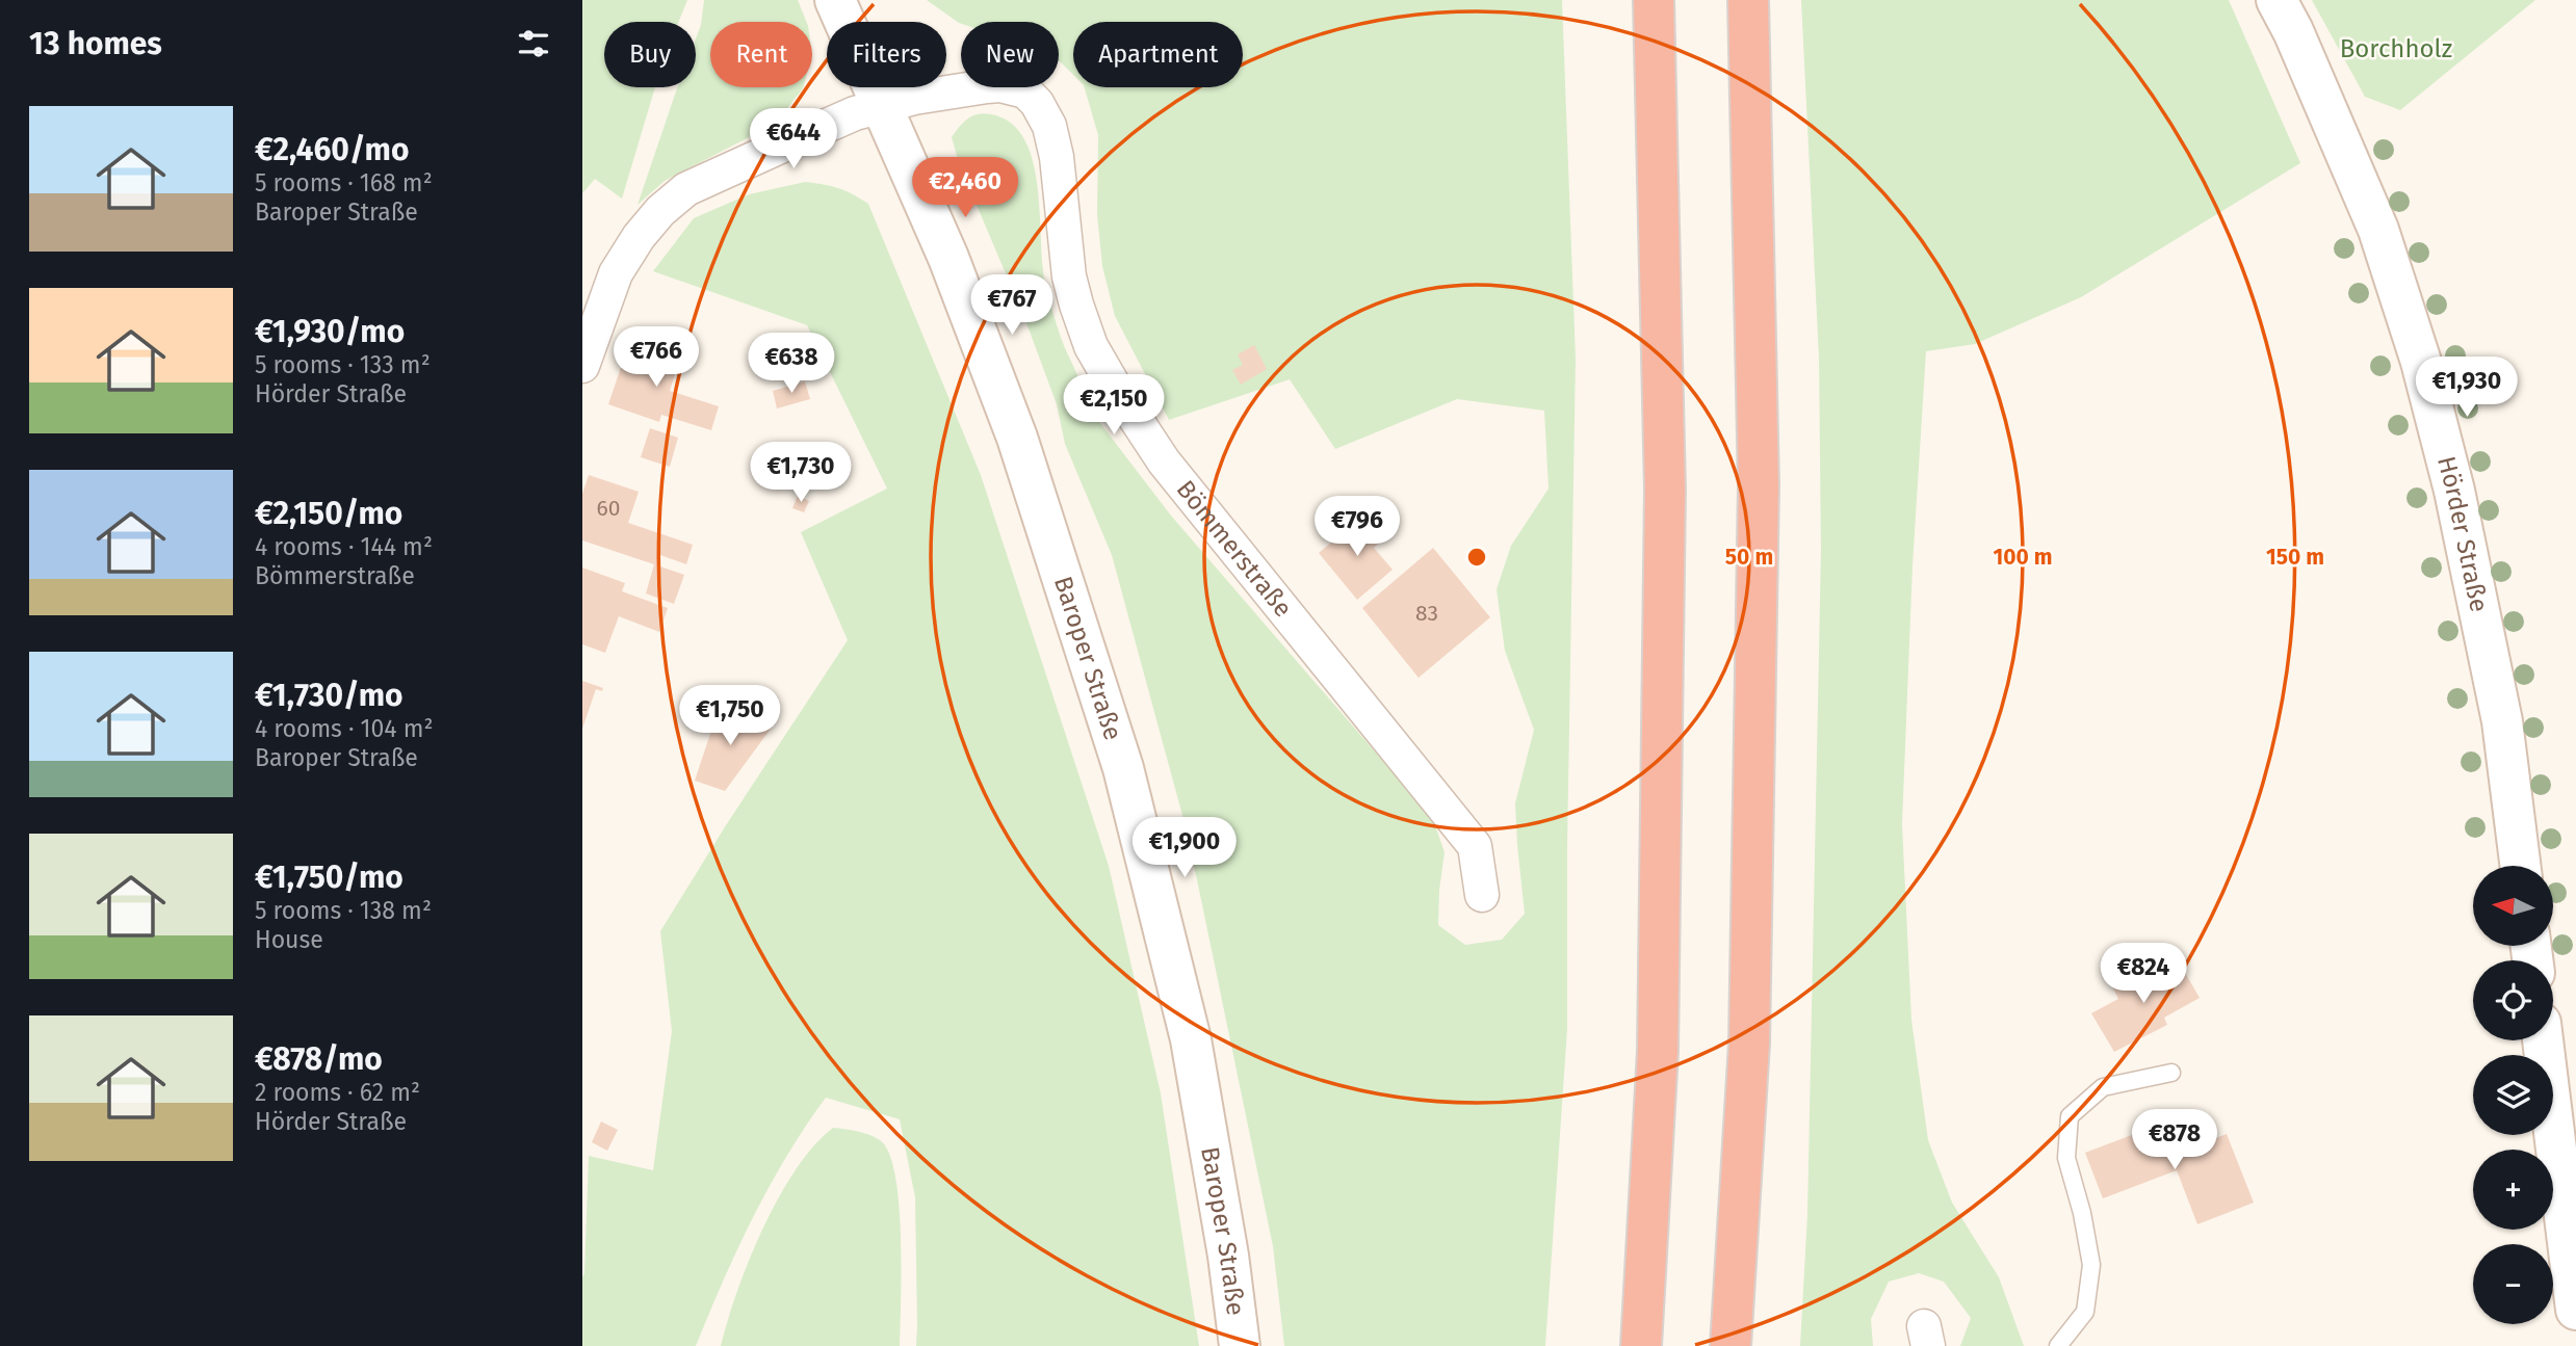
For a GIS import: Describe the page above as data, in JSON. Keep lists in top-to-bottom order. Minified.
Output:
{"streets":{"main road":["Hörder Straße","Baroper Straße"],"street":["Bömmerstraße"]},"crossings":[["Bömmerstraße","Baroper Straße"]],"parks":["Borchholz"],"house_numbers":["60","83"],"north":"left","page":{"heading":"13 homes","chip":["Buy","Rent","Filters","New","Apartment"],"list":[{"name":"€2,460/mo","note":"5 rooms · 168 m² · Baroper Straße"},{"name":"€1,930/mo","note":"5 rooms · 133 m² · Hörder Straße"},{"name":"€2,150/mo","note":"4 rooms · 144 m² · Bömmerstraße"},{"name":"€1,730/mo","note":"4 rooms · 104 m² · Baroper Straße"},{"name":"€1,750/mo","note":"5 rooms · 138 m² · House"},{"name":"€878/mo","note":"2 rooms · 62 m² · Hörder Straße"}],"price":["€644","€2,460","€767","€766","€638","€1,930","€2,150","€1,730","€796","€1,750","€1,900","€824","€878"],"map_buttons":["+","−"]},"rings":["50 m","100 m","150 m"]}
